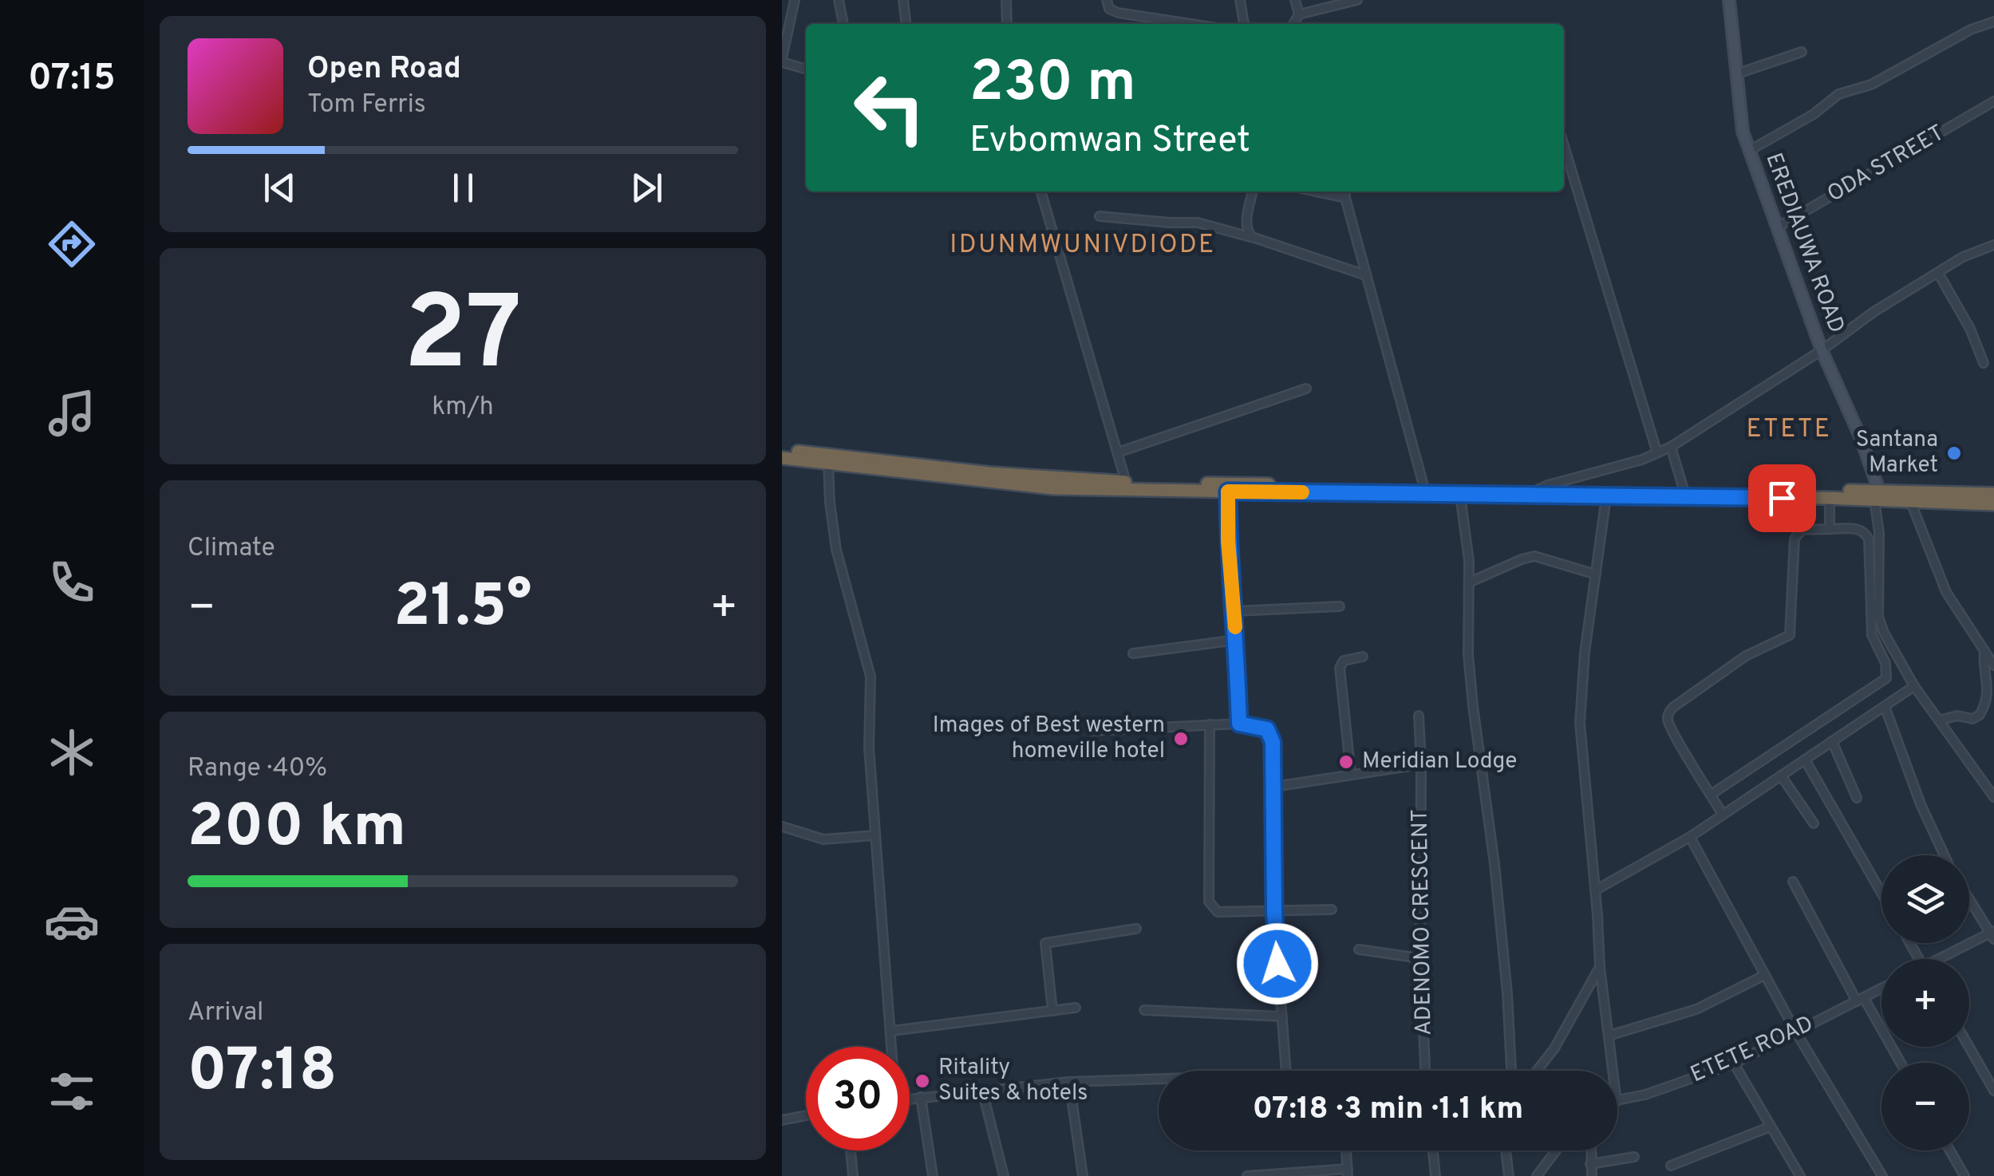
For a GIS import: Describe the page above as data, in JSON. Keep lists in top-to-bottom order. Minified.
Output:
{"streets":{"street":["ODA STREET","EREDIAUWA ROAD","ADENOMO CRESCENT","ETETE ROAD"]},"crossings":[["ODA STREET","EREDIAUWA ROAD"]],"districts":["IDUNMWUNIVDIODE","ETETE"],"places":["Santana Market","Images of Best western homeville hotel","Meridian Lodge","Ritality Suites & hotels"],"page":{"tabs":"07:15","turn":["230 m","Evbomwan Street"],"song":["Open Road","Tom Ferris"],"tile":[["27","km/h"],"Climate",["Range · 40%","200 km"],["Arrival","07:18"]],"heat":["−","21.5°","+"],"map_buttons":["+","−"],"limit":"30","trip":"07:18 · 3 min · 1.1 km"}}
